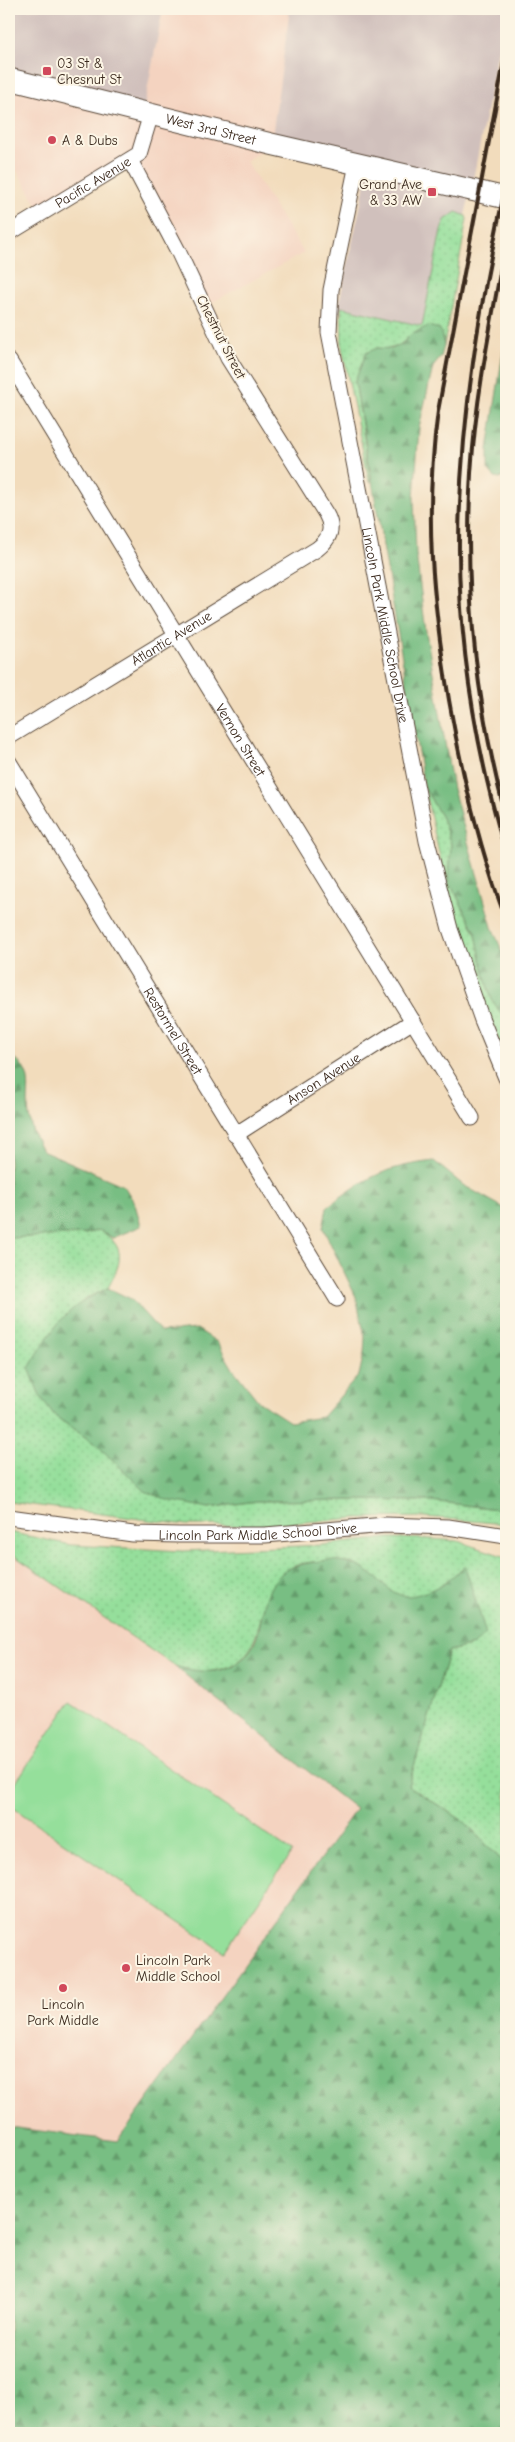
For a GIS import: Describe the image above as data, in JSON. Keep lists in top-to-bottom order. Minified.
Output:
{"streets":{"main road":["West 3rd Street"],"street":["Pacific Avenue","Chestnut Street","Lincoln Park Middle School Drive","Atlantic Avenue","Vernon Street","Restormel Street","Anson Avenue"]},"crossings":[["West 3rd Street","Pacific Avenue"],["West 3rd Street","Lincoln Park Middle School Drive"],["Pacific Avenue","Chestnut Street"],["Chestnut Street","Atlantic Avenue"],["Atlantic Avenue","Vernon Street"],["Vernon Street","Anson Avenue"],["Restormel Street","Anson Avenue"]],"places":{"transit":["03 St & Chesnut St","Grand Ave & 33 AW"],"other":["A & Dubs","Lincoln Park Middle School","Lincoln Park Middle"]}}
